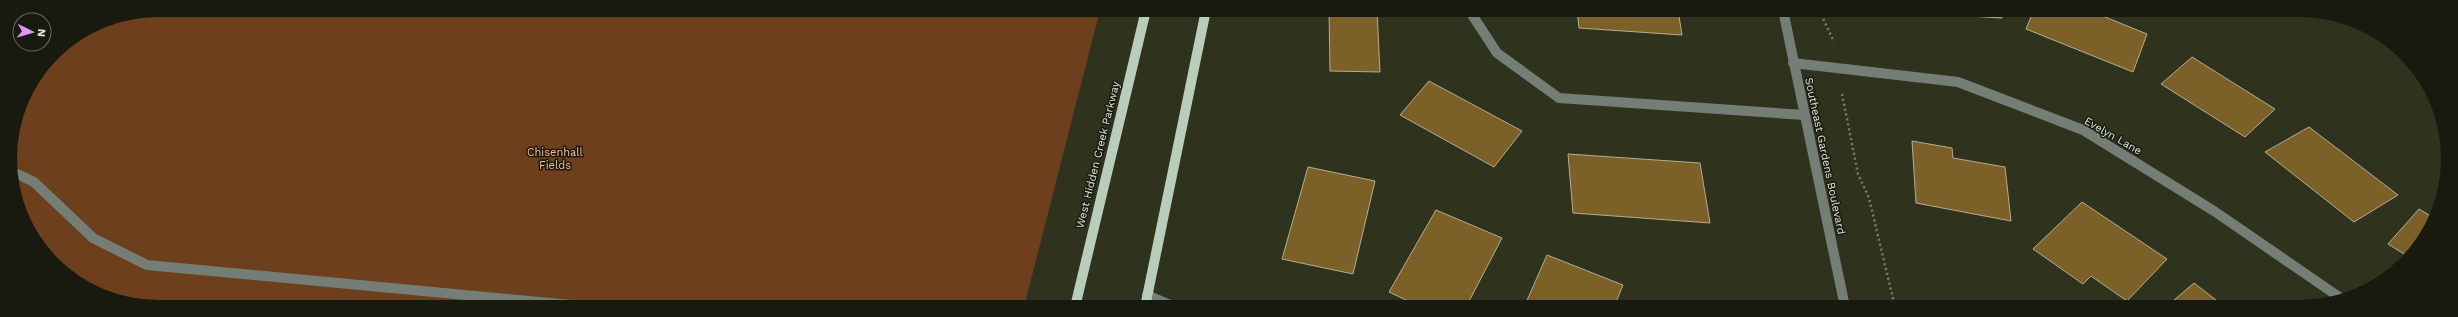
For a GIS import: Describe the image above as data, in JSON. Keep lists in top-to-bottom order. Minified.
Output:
{"streets":{"main road":["West Hidden Creek Parkway"],"street":["Evelyn Lane","Southeast Gardens Boulevard"]},"crossings":[["Evelyn Lane","Southeast Gardens Boulevard"]],"parks":["Chisenhall Fields"],"north":"right"}
